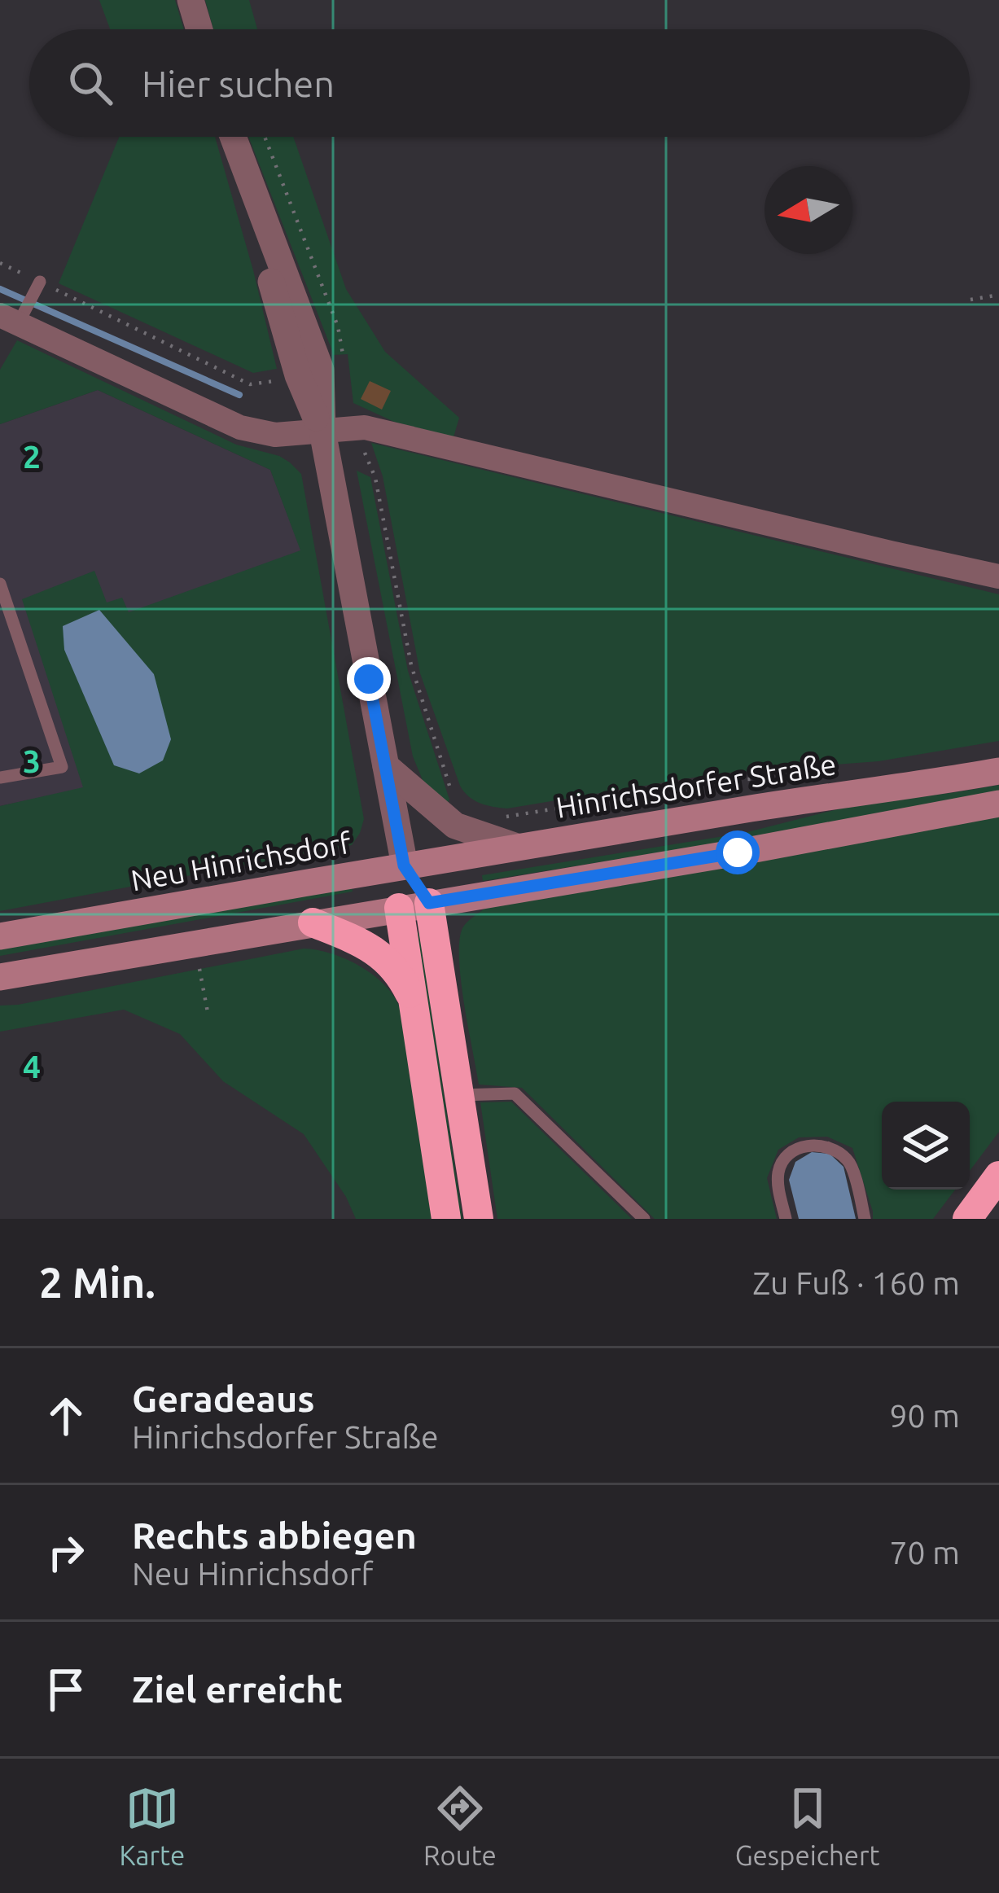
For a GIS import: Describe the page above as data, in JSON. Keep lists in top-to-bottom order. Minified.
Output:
{"streets":{"main road":["Hinrichsdorfer Straße","Neu Hinrichsdorf"]},"crossings":[["Hinrichsdorfer Straße","Neu Hinrichsdorf"]],"north":"left","page":{"search":"Hier suchen","heading":["2 Min.","Zu Fuß · 160 m"],"list":[["Geradeaus","Hinrichsdorfer Straße","90 m"],["Rechts abbiegen","Neu Hinrichsdorf","70 m"],"Ziel erreicht"],"nav":["Karte","Route","Gespeichert"]},"grid":{"rows":["2","3","4"]}}
